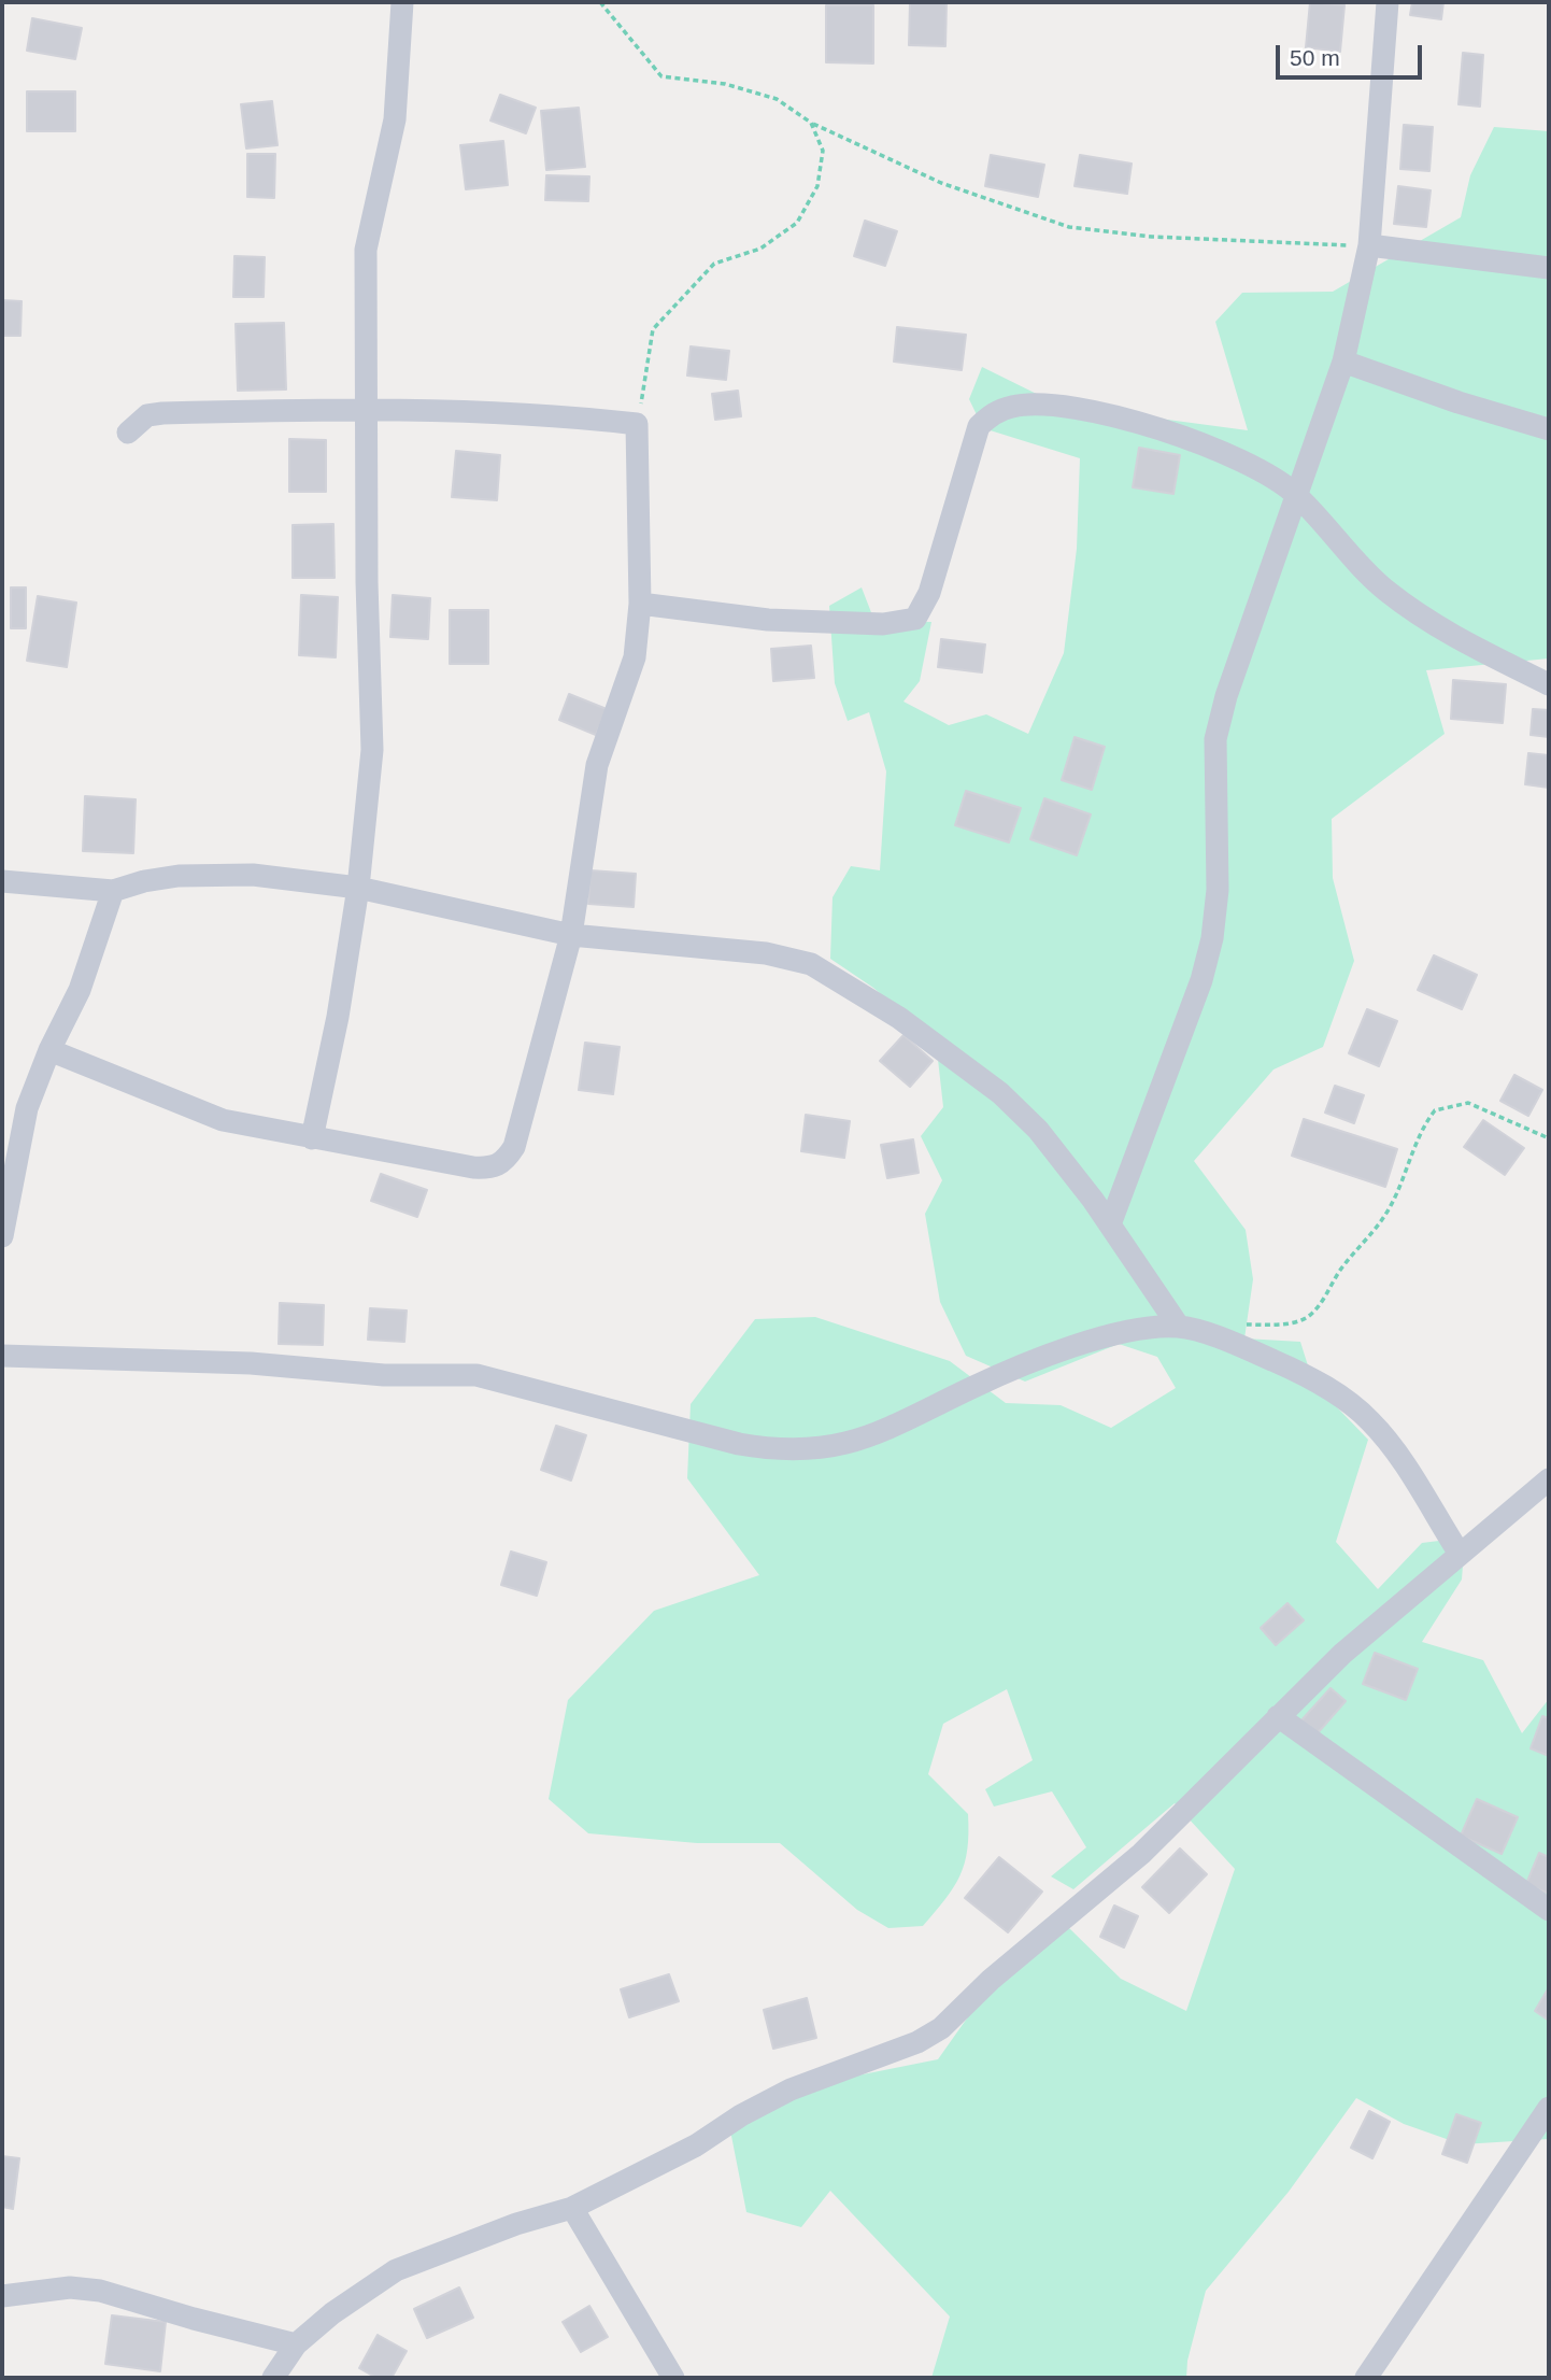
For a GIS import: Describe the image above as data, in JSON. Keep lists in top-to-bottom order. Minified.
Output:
{"scale_bar":"50 m"}
